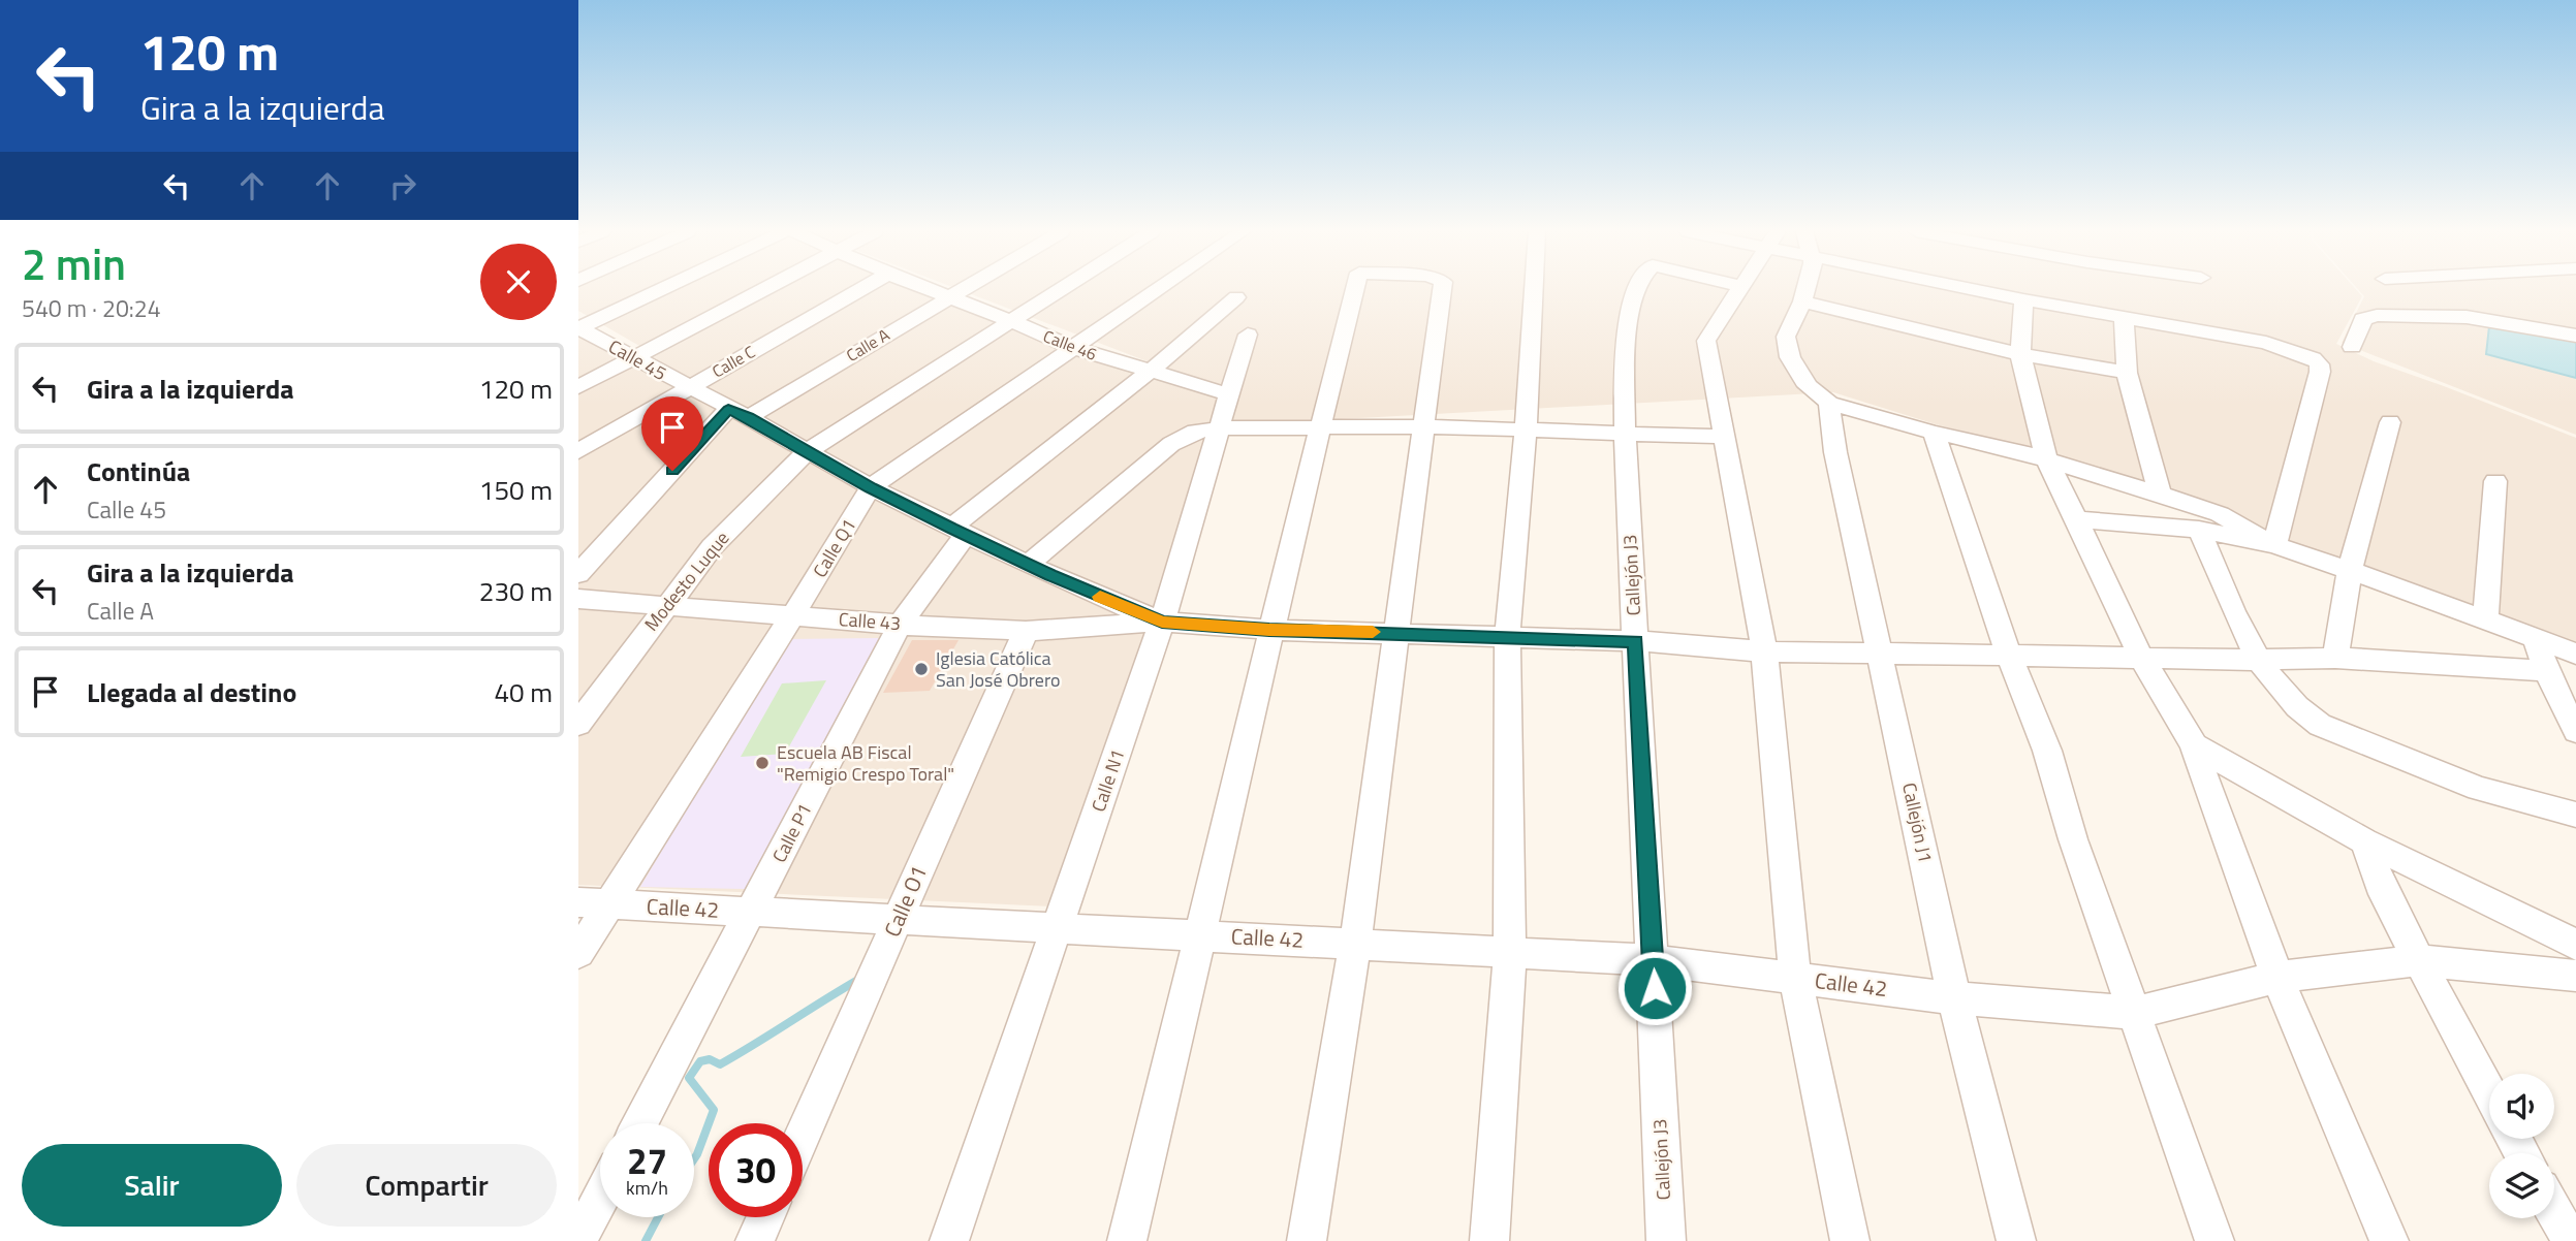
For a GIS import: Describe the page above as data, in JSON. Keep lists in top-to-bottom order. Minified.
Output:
{"streets":{"street":["Calle A","Calle 46","Calle 45","Calle C","Calle Q1","Callejón J3","Modesto Luque","Calle 43","Calle N1","Callejón J1","Calle P1","Calle O1","Calle 42"]},"crossings":[["Calle A","Calle 46"],["Calle A","Calle 45"],["Calle 46","Calle Q1"],["Calle 46","Modesto Luque"],["Calle 46","Calle P1"],["Calle 45","Calle C"],["Calle 45","Calle Q1"],["Calle 45","Modesto Luque"],["Calle 45","Calle 43"],["Calle 45","Calle N1"],["Calle 45","Calle P1"],["Calle Q1","Calle 43"],["Calle Q1","Calle 42"],["Callejón J3","Calle 42"],["Modesto Luque","Calle 43"],["Calle 43","Calle N1"],["Calle 43","Calle P1"],["Calle 43","Calle O1"],["Calle N1","Calle 42"],["Callejón J1","Calle 42"],["Calle P1","Calle 42"],["Calle O1","Calle 42"]],"places":["Iglesia Católica San José Obrero","Escuela AB Fiscal \"Remigio Crespo Toral\""],"page":{"turn":["120 m","Gira a la izquierda"],"heading":["2 min","540 m · 20:24"],"list":[{"name":"Gira a la izquierda","value":"120 m"},{"name":"Continúa","note":"Calle 45","value":"150 m"},{"name":"Gira a la izquierda","note":"Calle A","value":"230 m"},{"name":"Llegada al destino","value":"40 m"}],"speed":"27 km/h","limit":"30","buttons":["Salir","Compartir"]}}
